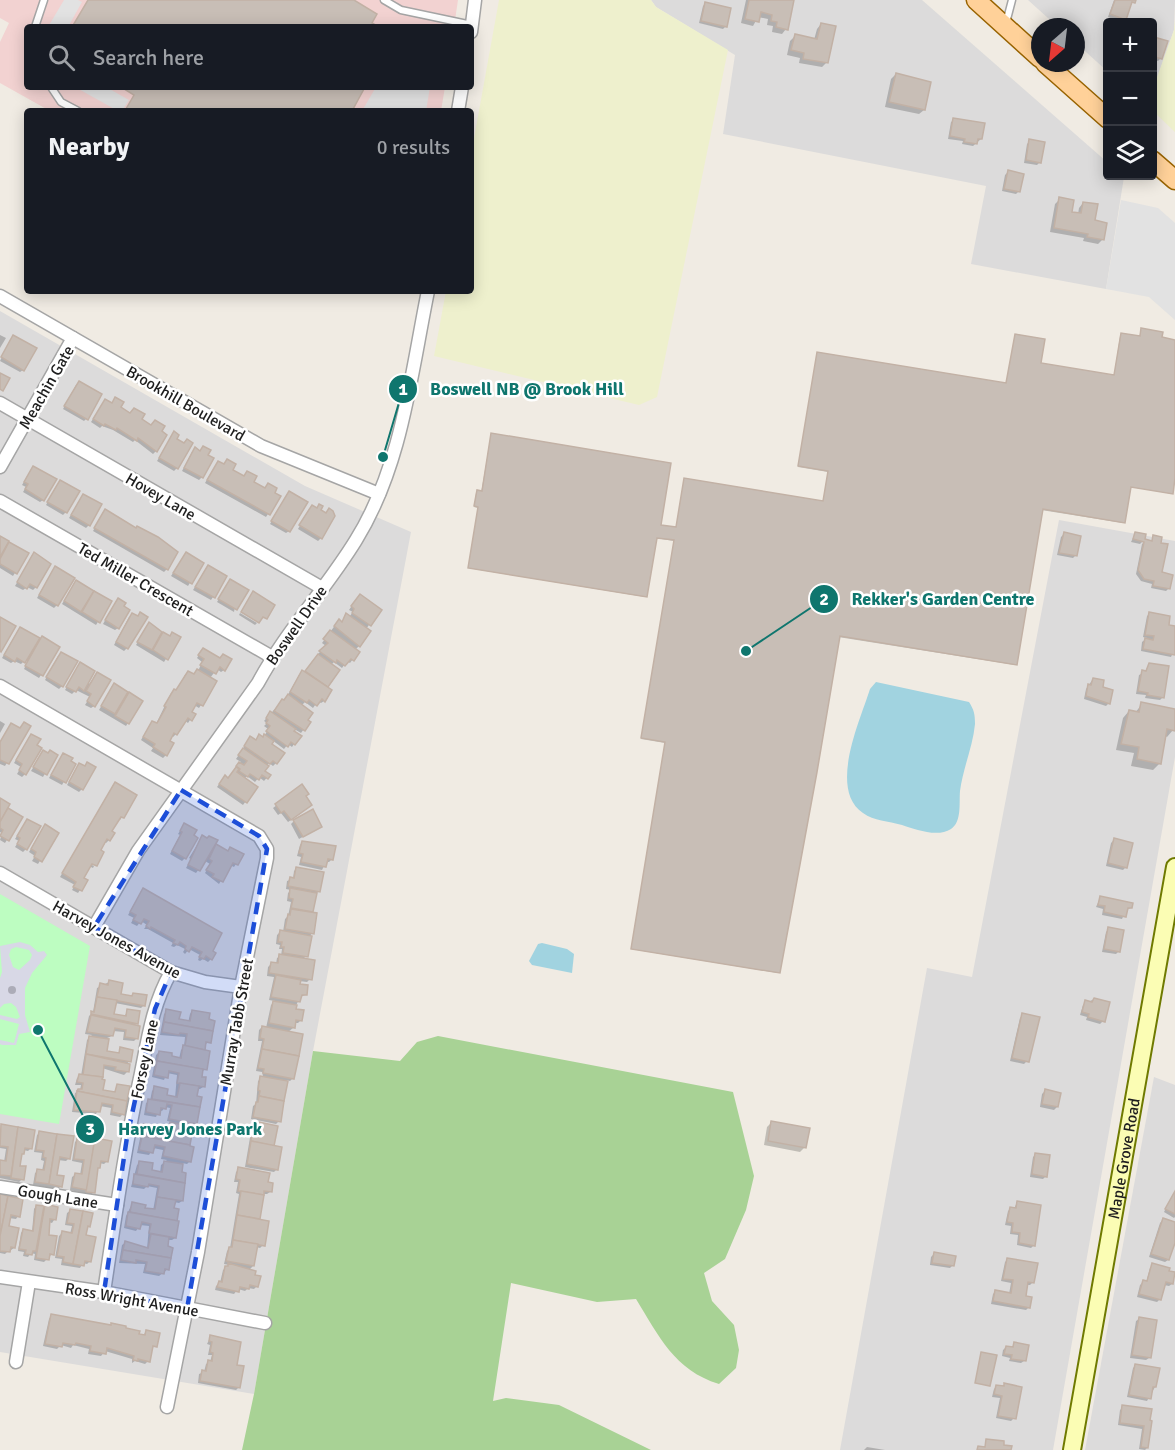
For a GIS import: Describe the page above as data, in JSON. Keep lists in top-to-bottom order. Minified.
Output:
{"streets":{"street":["Meachin Gate","Brookhill Boulevard","Hovey Lane","Ted Miller Crescent","Boswell Drive","Harvey Jones Avenue","Murray Tabb Street","Forsey Lane","Maple Grove Road","Gough Lane","Ross Wright Avenue"]},"crossings":[["Meachin Gate","Brookhill Boulevard"],["Meachin Gate","Hovey Lane"],["Brookhill Boulevard","Boswell Drive"],["Hovey Lane","Boswell Drive"],["Ted Miller Crescent","Boswell Drive"],["Boswell Drive","Harvey Jones Avenue"],["Boswell Drive","Murray Tabb Street"],["Harvey Jones Avenue","Murray Tabb Street"],["Harvey Jones Avenue","Forsey Lane"],["Murray Tabb Street","Ross Wright Avenue"],["Forsey Lane","Gough Lane"],["Forsey Lane","Ross Wright Avenue"]],"places":["Boswell NB @ Brook Hill","Rekker's Garden Centre","Harvey Jones Park"],"north":"bottom left","page":{"map_buttons":["+","−"],"search":"Search here","heading":["Nearby","0 results"]}}
